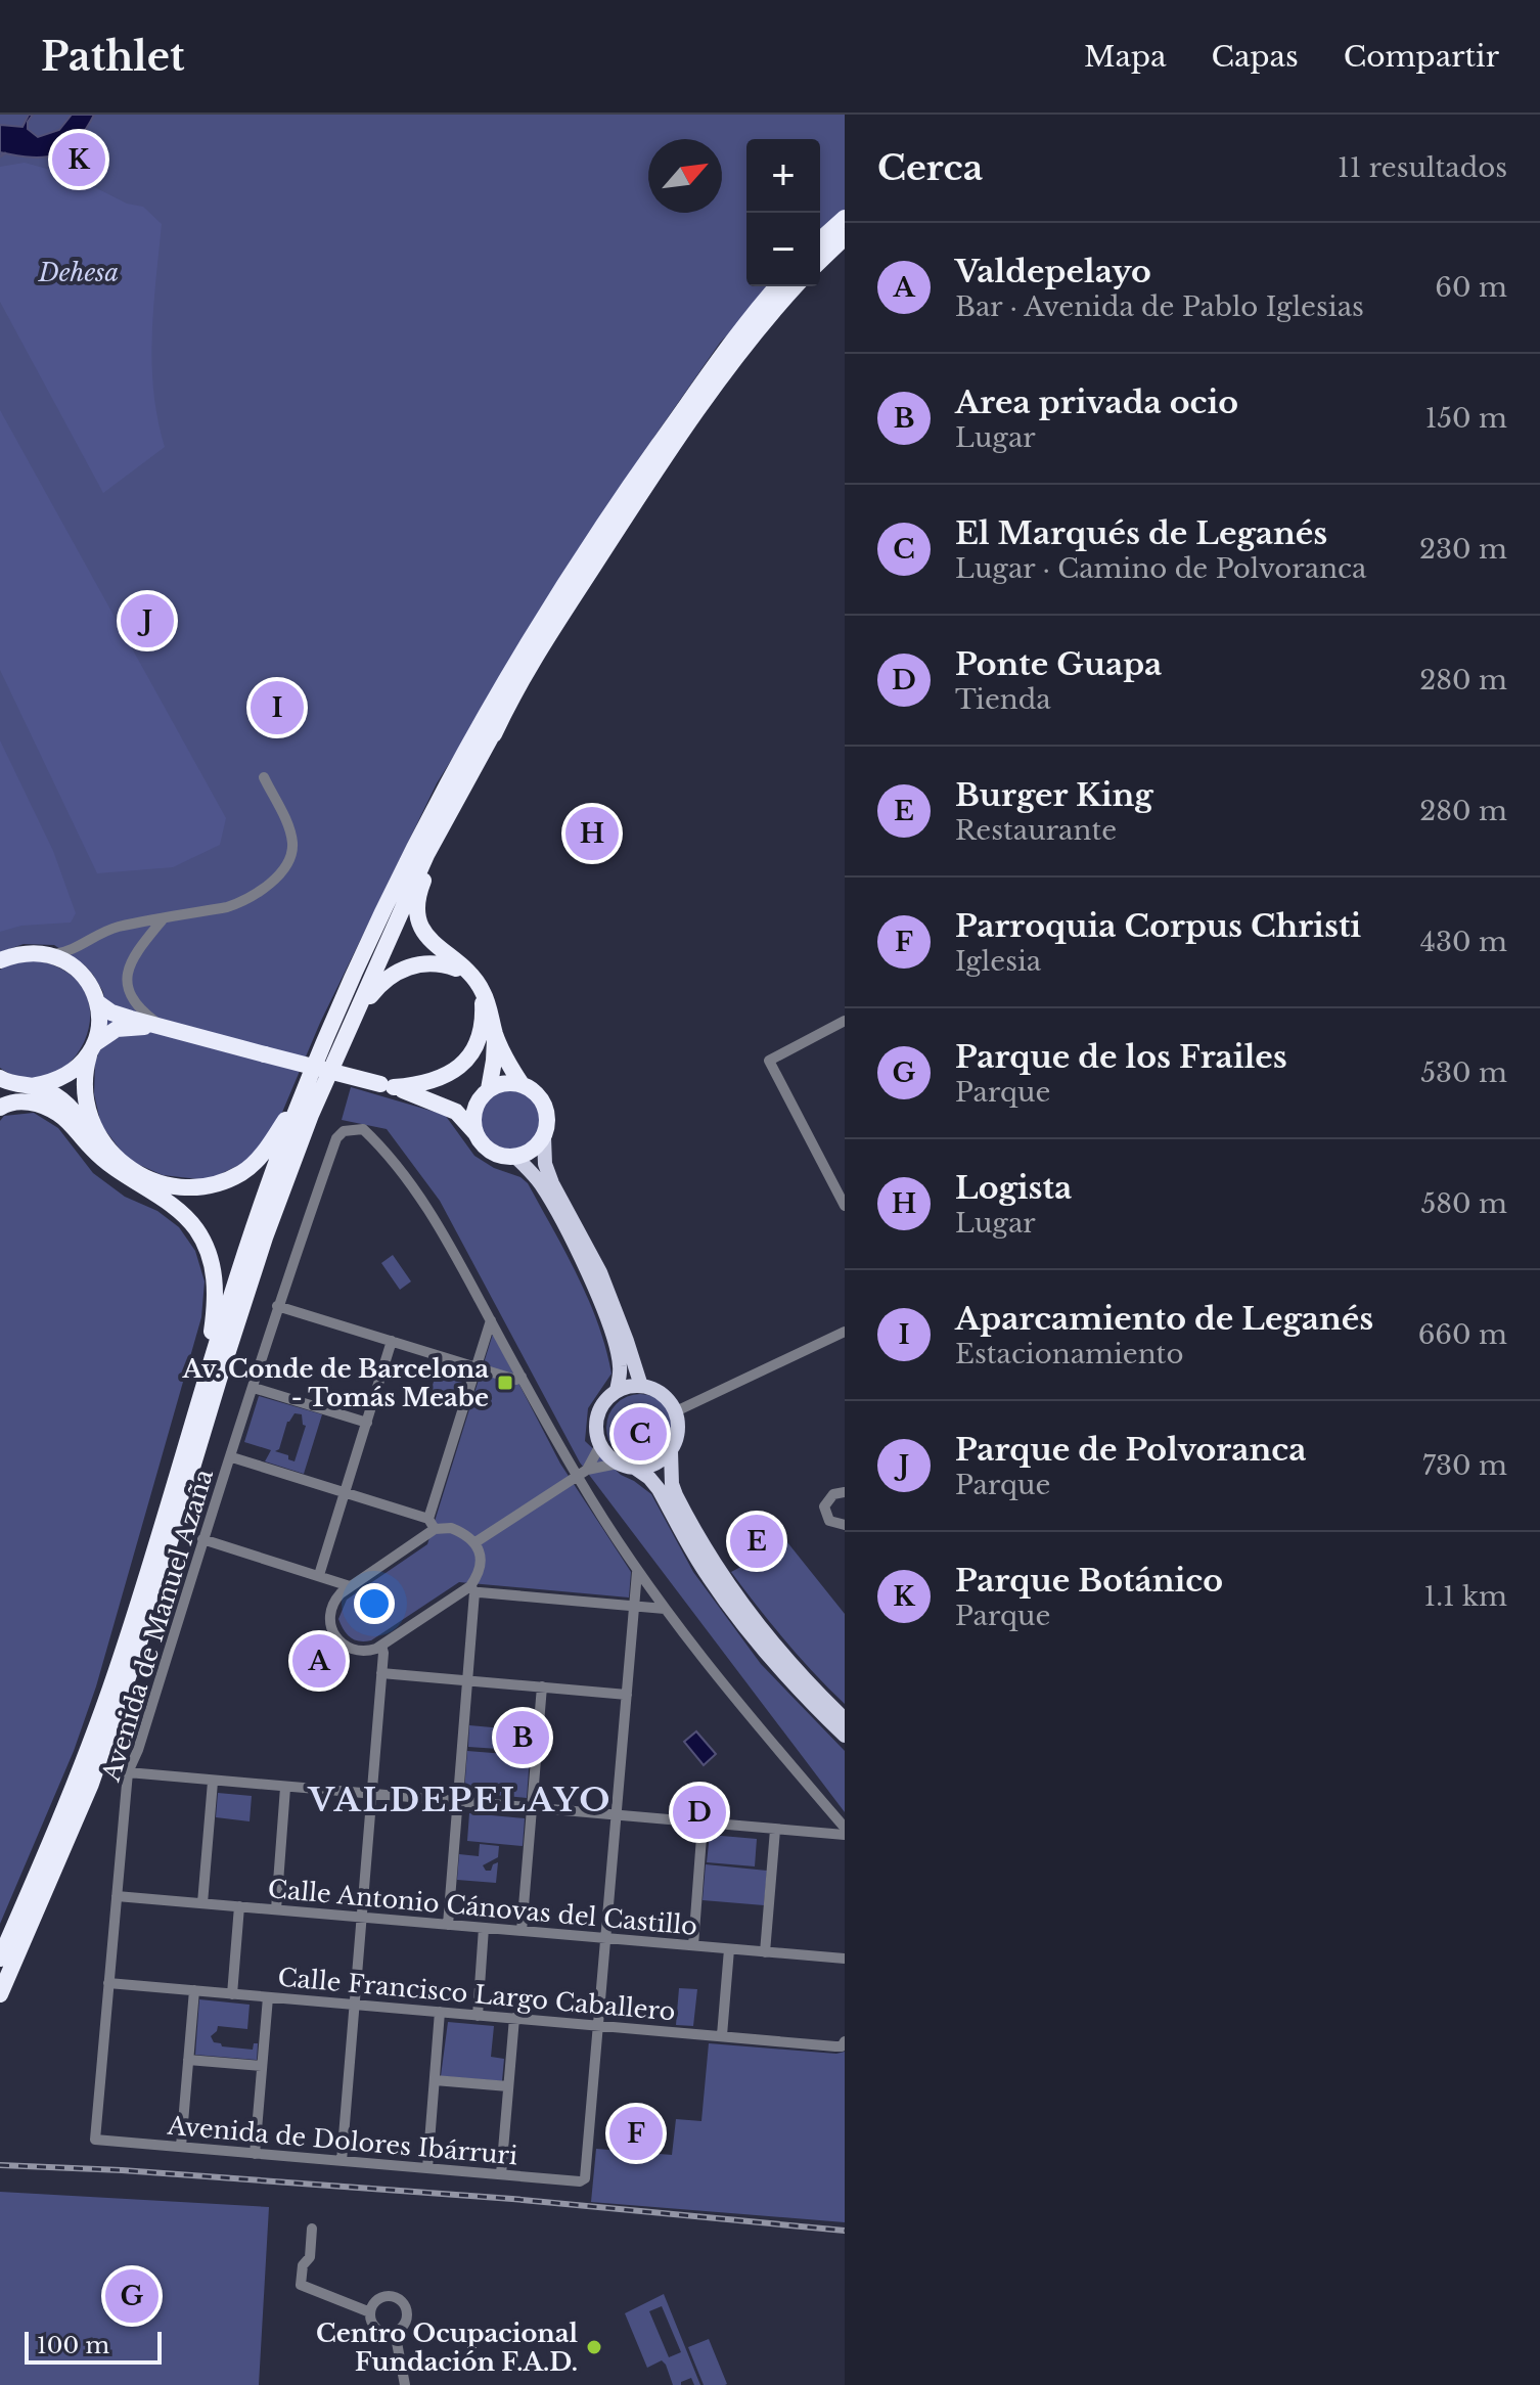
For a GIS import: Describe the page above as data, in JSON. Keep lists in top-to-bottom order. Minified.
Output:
{"streets":{"street":["Avenida de Manuel Azaña","Calle Antonio Cánovas del Castillo","Calle Francisco Largo Caballero","Avenida de Dolores Ibárruri"]},"crossings":[["Avenida de Manuel Azaña","Calle Antonio Cánovas del Castillo"],["Avenida de Manuel Azaña","Calle Francisco Largo Caballero"],["Avenida de Manuel Azaña","Avenida de Dolores Ibárruri"],["Calle Francisco Largo Caballero","Avenida de Dolores Ibárruri"]],"districts":["VALDEPELAYO"],"parks":["Dehesa"],"places":{"transit":["Av. Conde de Barcelona - Tomás Meabe"],"other":["Centro Ocupacional Fundación F.A.D."]},"scale_bar":"100 m","north":"top right","page":{"header":"Pathlet","nav":["Mapa","Capas","Compartir"],"heading":["Cerca","11 resultados"],"pins":["K","J","I","H","C","E","A","B","D","F","G"],"map_buttons":["+","−"],"list":[{"mark":"A","name":"Valdepelayo","note":"Bar · Avenida de Pablo Iglesias","value":"60 m"},{"mark":"B","name":"Area privada ocio","note":"Lugar","value":"150 m"},{"mark":"C","name":"El Marqués de Leganés","note":"Lugar · Camino de Polvoranca","value":"230 m"},{"mark":"D","name":"Ponte Guapa","note":"Tienda","value":"280 m"},{"mark":"E","name":"Burger King","note":"Restaurante","value":"280 m"},{"mark":"F","name":"Parroquia Corpus Christi","note":"Iglesia","value":"430 m"},{"mark":"G","name":"Parque de los Frailes","note":"Parque","value":"530 m"},{"mark":"H","name":"Logista","note":"Lugar","value":"580 m"},{"mark":"I","name":"Aparcamiento de Leganés","note":"Estacionamiento","value":"660 m"},{"mark":"J","name":"Parque de Polvoranca","note":"Parque","value":"730 m"},{"mark":"K","name":"Parque Botánico","note":"Parque","value":"1.1 km"}],"scale":"100 m"}}
